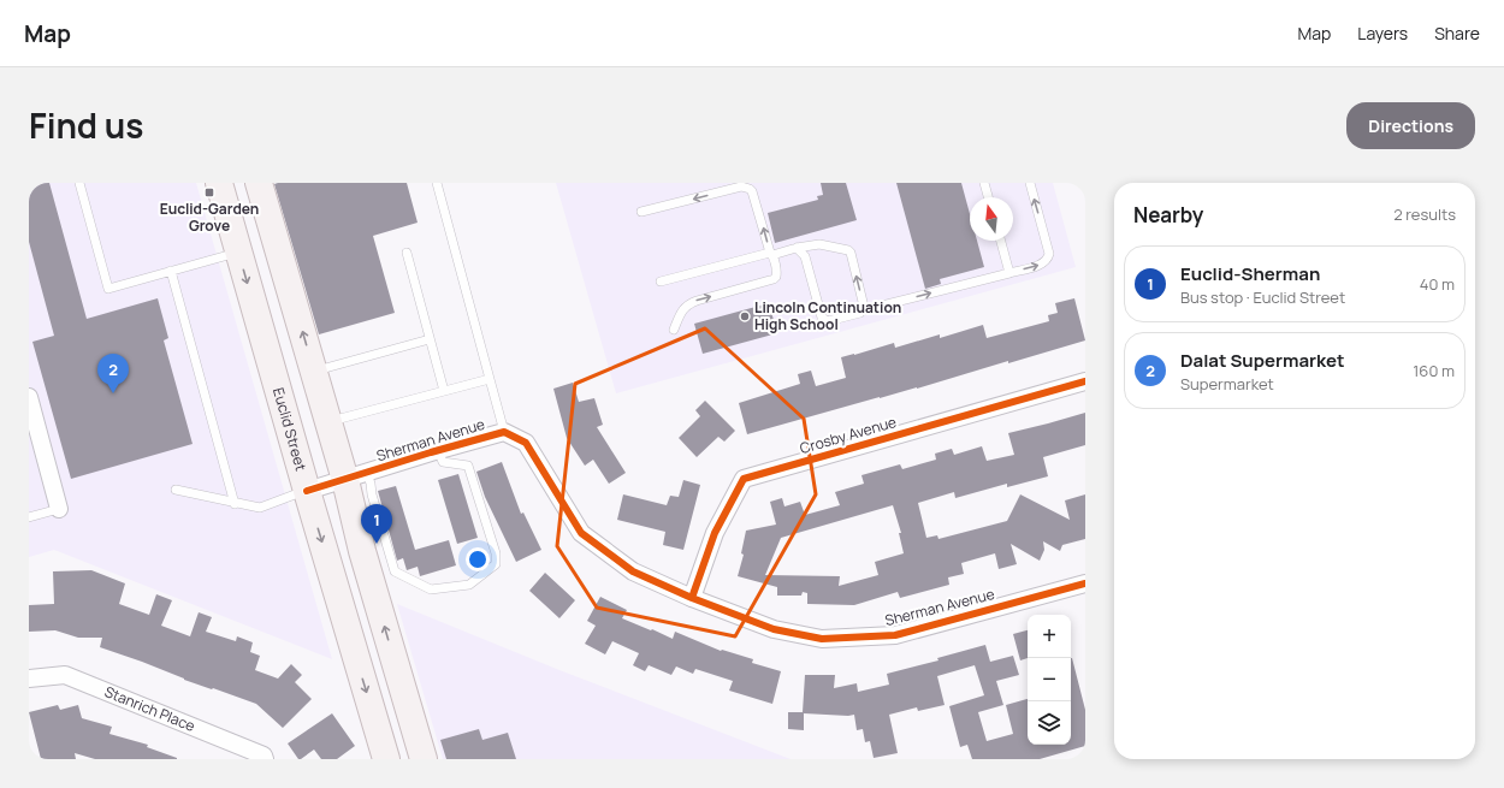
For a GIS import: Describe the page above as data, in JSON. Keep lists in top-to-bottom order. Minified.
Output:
{"streets":{"main road":["Euclid Street"],"street":["Crosby Avenue","Sherman Avenue","Stanrich Place"]},"crossings":[["Euclid Street","Sherman Avenue"],["Crosby Avenue","Sherman Avenue"]],"places":{"transit":["Euclid-Garden Grove"],"other":["Lincoln Continuation High School"]},"north":"top","page":{"header":"Map","nav":["Map","Layers","Share"],"title":"Find us","buttons":"Directions","heading":["Nearby","2 results"],"list":[{"mark":"1","name":"Euclid-Sherman","note":"Bus stop · Euclid Street","value":"40 m"},{"mark":"2","name":"Dalat Supermarket","note":"Supermarket","value":"160 m"}],"pins":["2","1"],"map_buttons":["+","−"]}}
